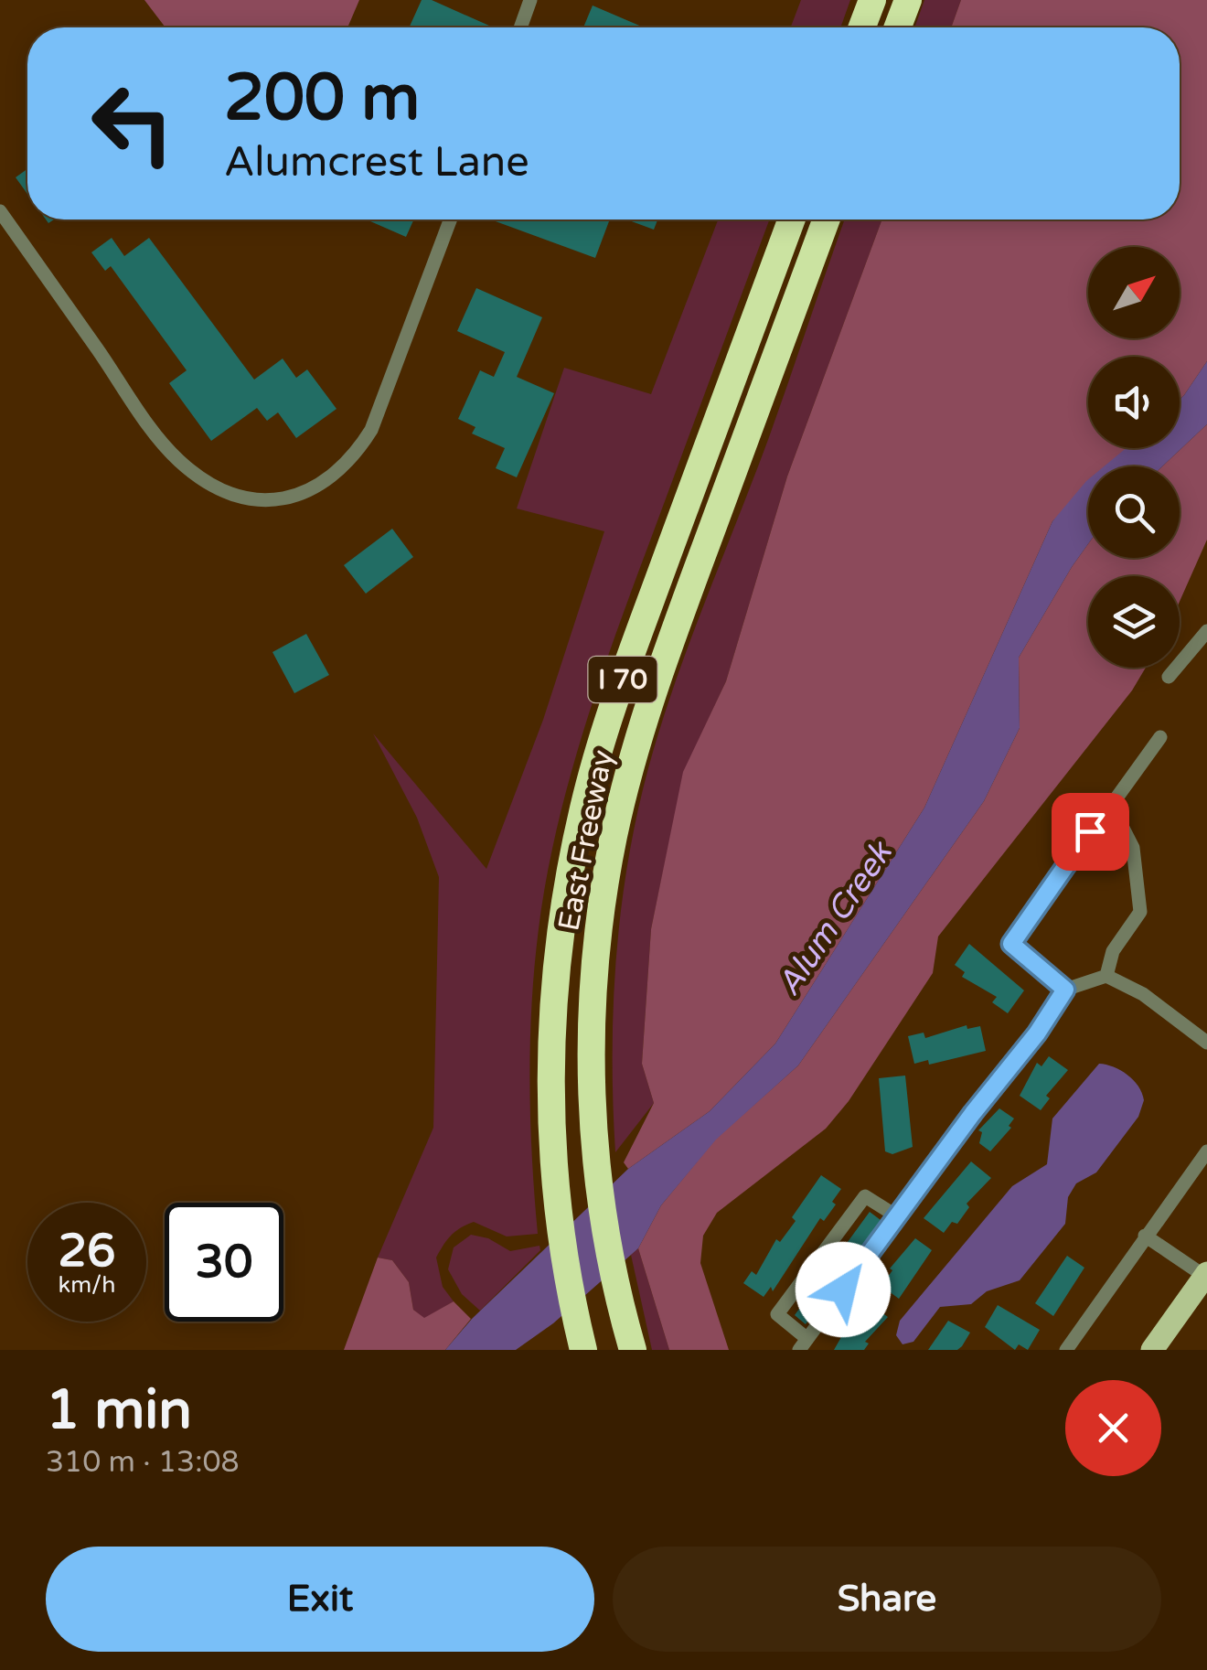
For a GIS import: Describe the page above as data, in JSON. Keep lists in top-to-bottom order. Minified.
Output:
{"streets":{"highway":["I 70","East Freeway"]},"water":["Alum Creek"],"north":"top right","page":{"turn":["200 m","Alumcrest Lane"],"speed":"26 km/h","limit":"30","heading":["1 min","310 m · 13:08"],"buttons":["Exit","Share"]}}
